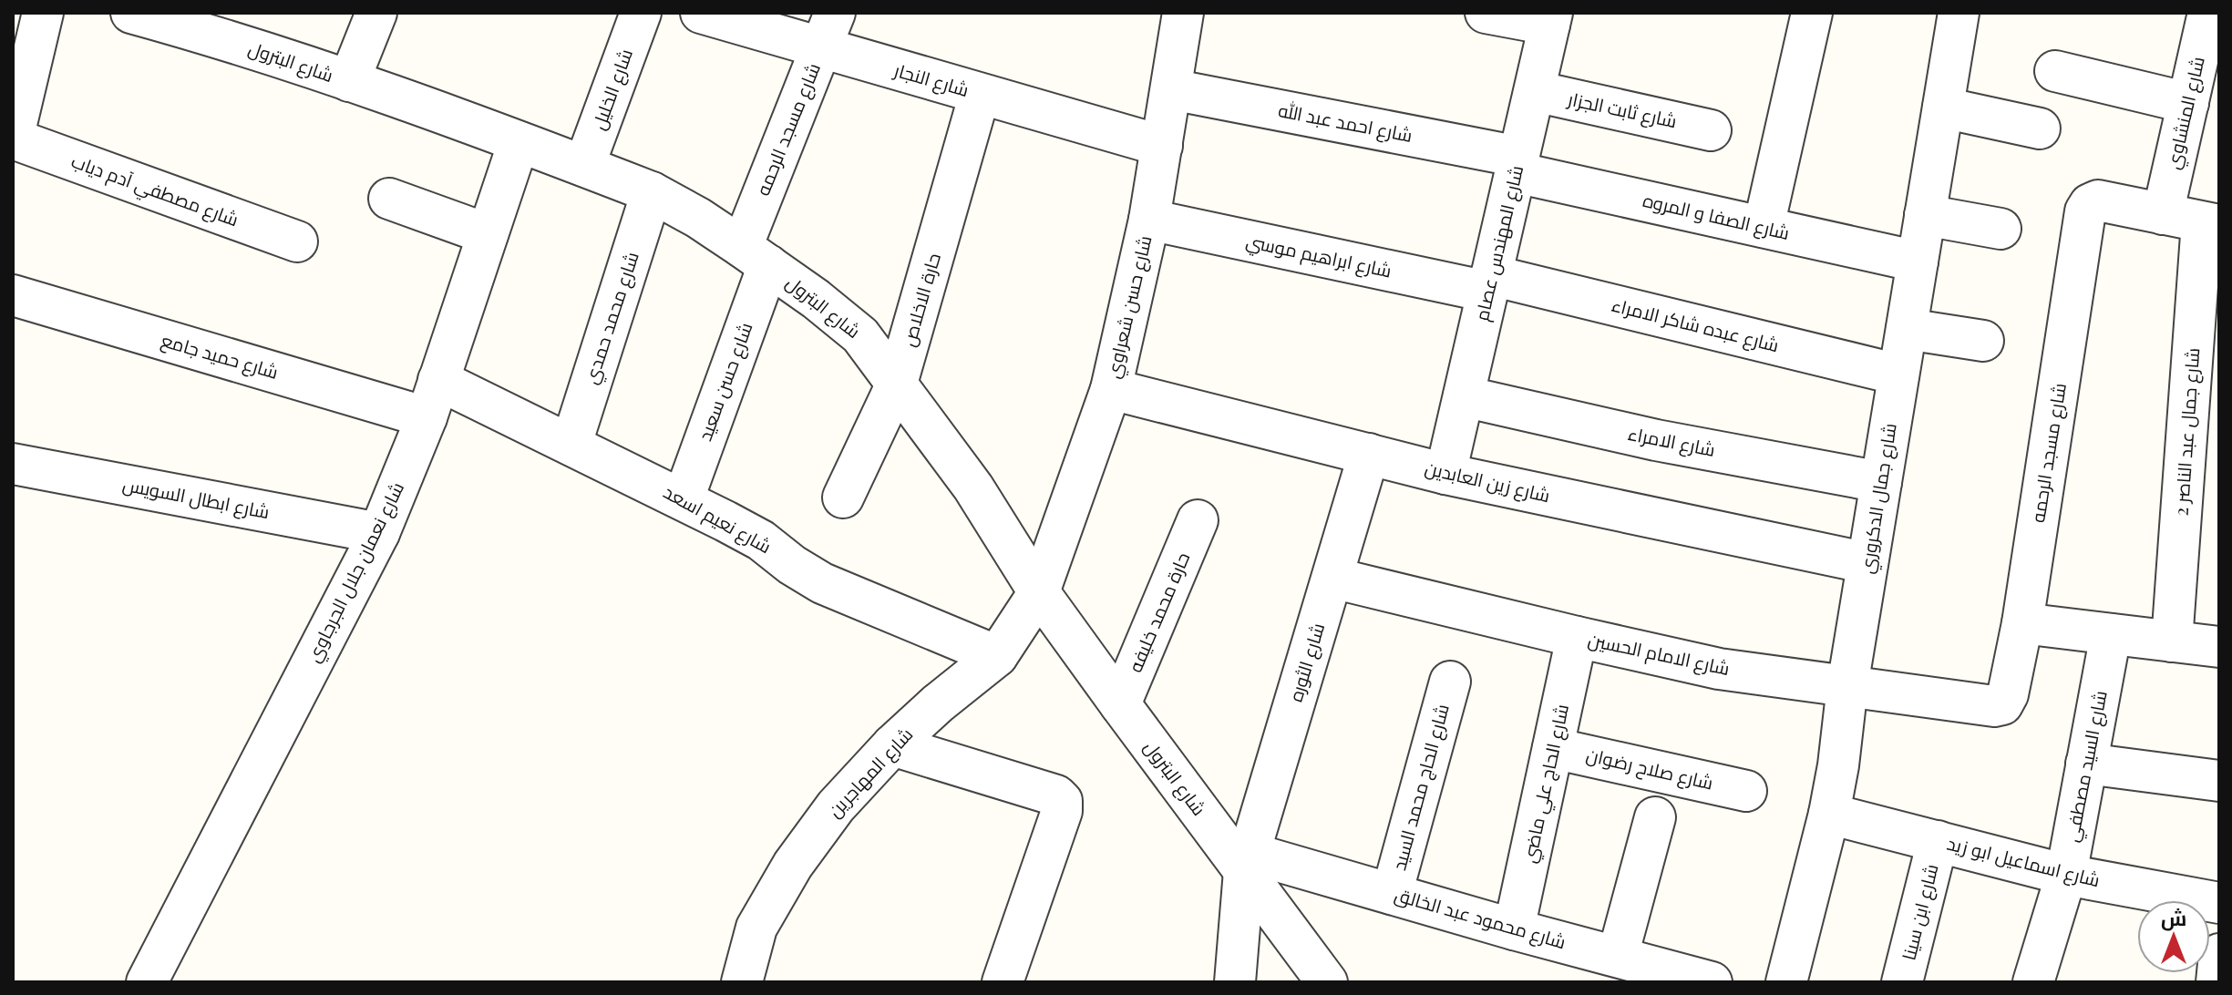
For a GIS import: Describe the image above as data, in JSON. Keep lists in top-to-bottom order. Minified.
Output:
{"streets":{"street":["شارع البترول","شارع النجار","شارع الخليل","شارع ثابت الجزار","شارع المنشاوي","شارع احمد عبد الله","شارع مسجد الرحمه","شارع مصطفي آدم دياب","شارع الصفا و المروه","شارع المهندس عصام","شارع ابراهيم موسي","حارة الاخلاص","شارع حسن شعراوي","شارع محمد حمدي","شارع عبده شاكر الامراء","شارع حميد جامع","شارع حسن سعيد","شارع جمال عبد الناصر 2","شارع الامراء","شارع زين العابدين","شارع ابطال السويس","شارع جمال الدكروري","شارع نعيم اسعد","شارع نعمان جلال الجرجاوي","حارة محمد خليفه","شارع الامام الحسين","شارع الثوره","شارع السيد مصطفي","شارع صلاح رضوان","شارع المهاجرين","شارع الحاج علي ماضي","شارع الحاج محمد السيد","شارع اسماعيل ابو زيد","شارع ابن سينا","شارع محمود عبد الخالق"]},"crossings":[["شارع البترول","شارع الخليل"],["شارع البترول","شارع مسجد الرحمه"],["شارع البترول","حارة الاخلاص"],["شارع البترول","شارع حسن شعراوي"],["شارع البترول","شارع محمد حمدي"],["شارع البترول","شارع حسن سعيد"],["شارع البترول","شارع نعمان جلال الجرجاوي"],["شارع البترول","حارة محمد خليفه"],["شارع البترول","شارع الثوره"],["شارع البترول","شارع المهاجرين"],["شارع البترول","شارع محمود عبد الخالق"],["شارع النجار","شارع مسجد الرحمه"],["شارع النجار","حارة الاخلاص"],["شارع النجار","شارع حسن شعراوي"],["شارع ثابت الجزار","شارع المهندس عصام"],["شارع المنشاوي","شارع مسجد الرحمه"],["شارع احمد عبد الله","شارع الصفا و المروه"],["شارع احمد عبد الله","شارع المهندس عصام"],["شارع احمد عبد الله","شارع حسن شعراوي"],["شارع مسجد الرحمه","شارع حسن سعيد"],["شارع مسجد الرحمه","شارع الامام الحسين"],["شارع الصفا و المروه","شارع المهندس عصام"],["شارع الصفا و المروه","شارع جمال الدكروري"],["شارع المهندس عصام","شارع ابراهيم موسي"],["شارع المهندس عصام","شارع عبده شاكر الامراء"],["شارع المهندس عصام","شارع الامراء"],["شارع المهندس عصام","شارع زين العابدين"],["شارع ابراهيم موسي","شارع حسن شعراوي"],["شارع ابراهيم موسي","شارع عبده شاكر الامراء"],["شارع حسن شعراوي","شارع زين العابدين"],["شارع حسن شعراوي","شارع المهاجرين"],["شارع محمد حمدي","شارع نعيم اسعد"],["شارع عبده شاكر الامراء","شارع جمال الدكروري"],["شارع حميد جامع","شارع نعمان جلال الجرجاوي"],["شارع حسن سعيد","شارع نعيم اسعد"],["شارع الامراء","شارع جمال الدكروري"],["شارع زين العابدين","شارع جمال الدكروري"],["شارع زين العابدين","شارع الثوره"],["شارع ابطال السويس","شارع نعمان جلال الجرجاوي"],["شارع جمال الدكروري","شارع الامام الحسين"],["شارع جمال الدكروري","شارع اسماعيل ابو زيد"],["شارع نعيم اسعد","شارع نعمان جلال الجرجاوي"],["شارع نعيم اسعد","شارع المهاجرين"],["شارع الامام الحسين","شارع الثوره"],["شارع الامام الحسين","شارع الحاج علي ماضي"],["شارع الثوره","شارع محمود عبد الخالق"],["شارع السيد مصطفي","شارع اسماعيل ابو زيد"],["شارع صلاح رضوان","شارع الحاج علي ماضي"],["شارع الحاج علي ماضي","شارع محمود عبد الخالق"],["شارع الحاج محمد السيد","شارع محمود عبد الخالق"],["شارع اسماعيل ابو زيد","شارع ابن سينا"]],"north":"top"}
